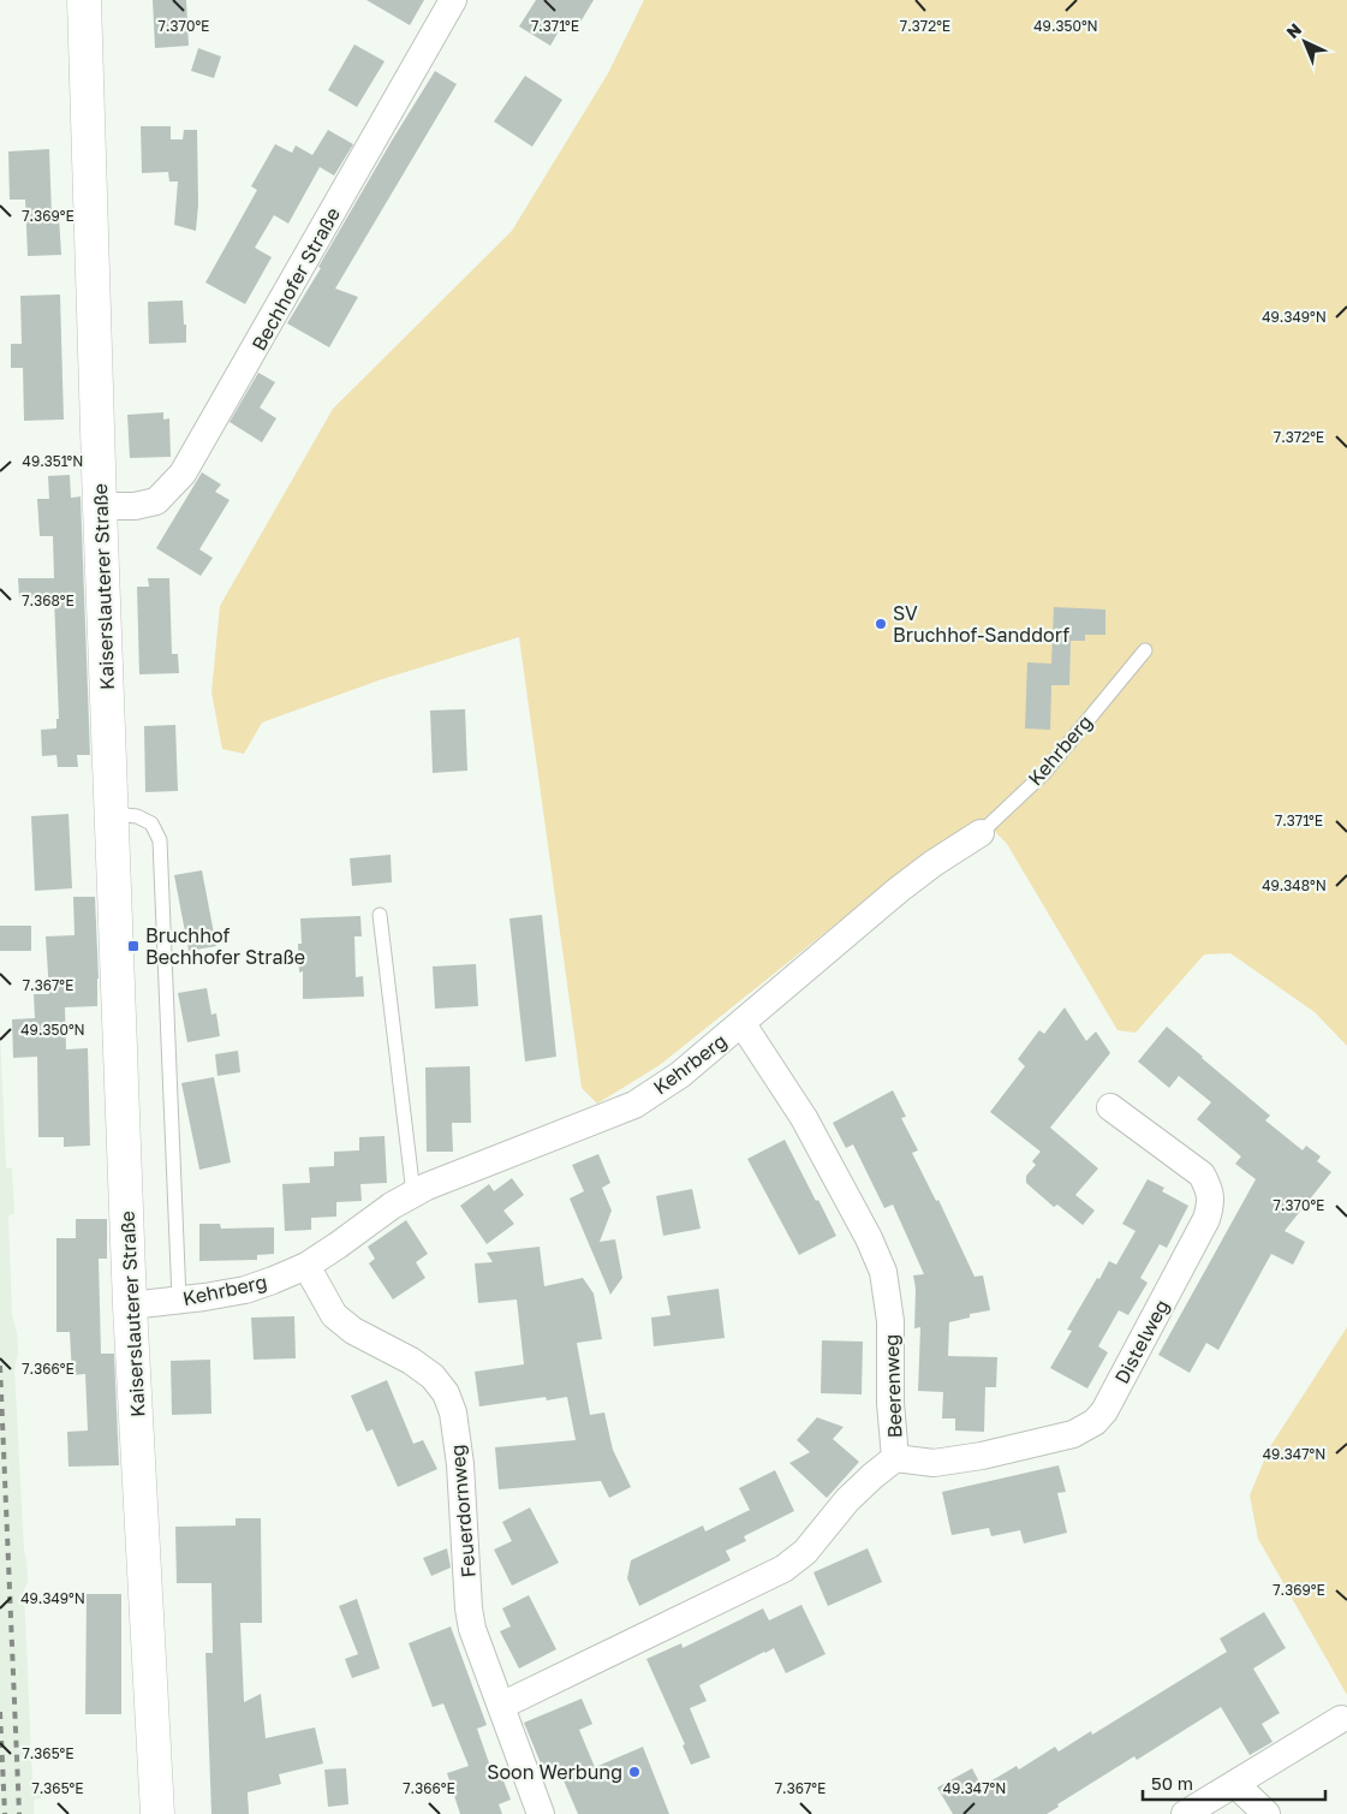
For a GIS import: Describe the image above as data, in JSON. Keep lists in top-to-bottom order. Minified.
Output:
{"streets":{"main road":["Kaiserslauterer Straße"],"street":["Bechhofer Straße","Kehrberg","Distelweg","Beerenweg","Feuerdornweg"]},"crossings":[["Bechhofer Straße","Kaiserslauterer Straße"],["Kaiserslauterer Straße","Kehrberg"],["Kehrberg","Beerenweg"],["Kehrberg","Feuerdornweg"],["Distelweg","Beerenweg"],["Beerenweg","Feuerdornweg"]],"places":{"other":["SV Bruchhof-Sanddorf","Soon Werbung"],"transit":["Bruchhof Bechhofer Straße"]},"scale_bar":"50 m","north":"top left","coordinates":["49.350°N","7.370°E","7.371°E","7.372°E","7.369°E","49.349°N","49.351°N","7.368°E","49.348°N","7.367°E","7.366°E","49.347°N","7.365°E"]}
